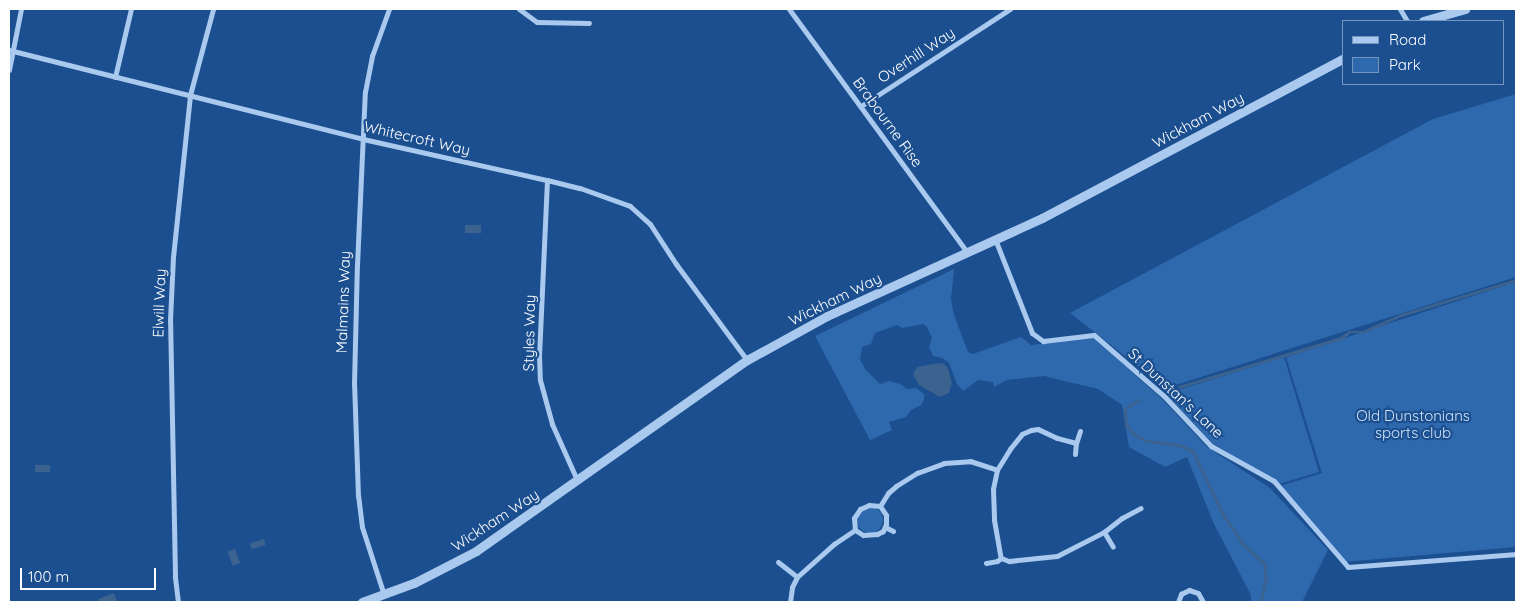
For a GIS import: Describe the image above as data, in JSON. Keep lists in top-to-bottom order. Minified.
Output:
{"streets":{"street":["Overhill Way","Wickham Way","Brabourne Rise","Whitecroft Way","Malmains Way","Elwill Way","Styles Way","St Dunstan's Lane"]},"crossings":[["Overhill Way","Brabourne Rise"],["Wickham Way","Brabourne Rise"],["Wickham Way","Whitecroft Way"],["Wickham Way","Malmains Way"],["Wickham Way","Styles Way"],["Wickham Way","St Dunstan's Lane"],["Whitecroft Way","Malmains Way"],["Whitecroft Way","Elwill Way"],["Whitecroft Way","Styles Way"]],"parks":["Old Dunstonians sports club"],"legend":["Road","Park"],"scale_bar":"100 m"}
